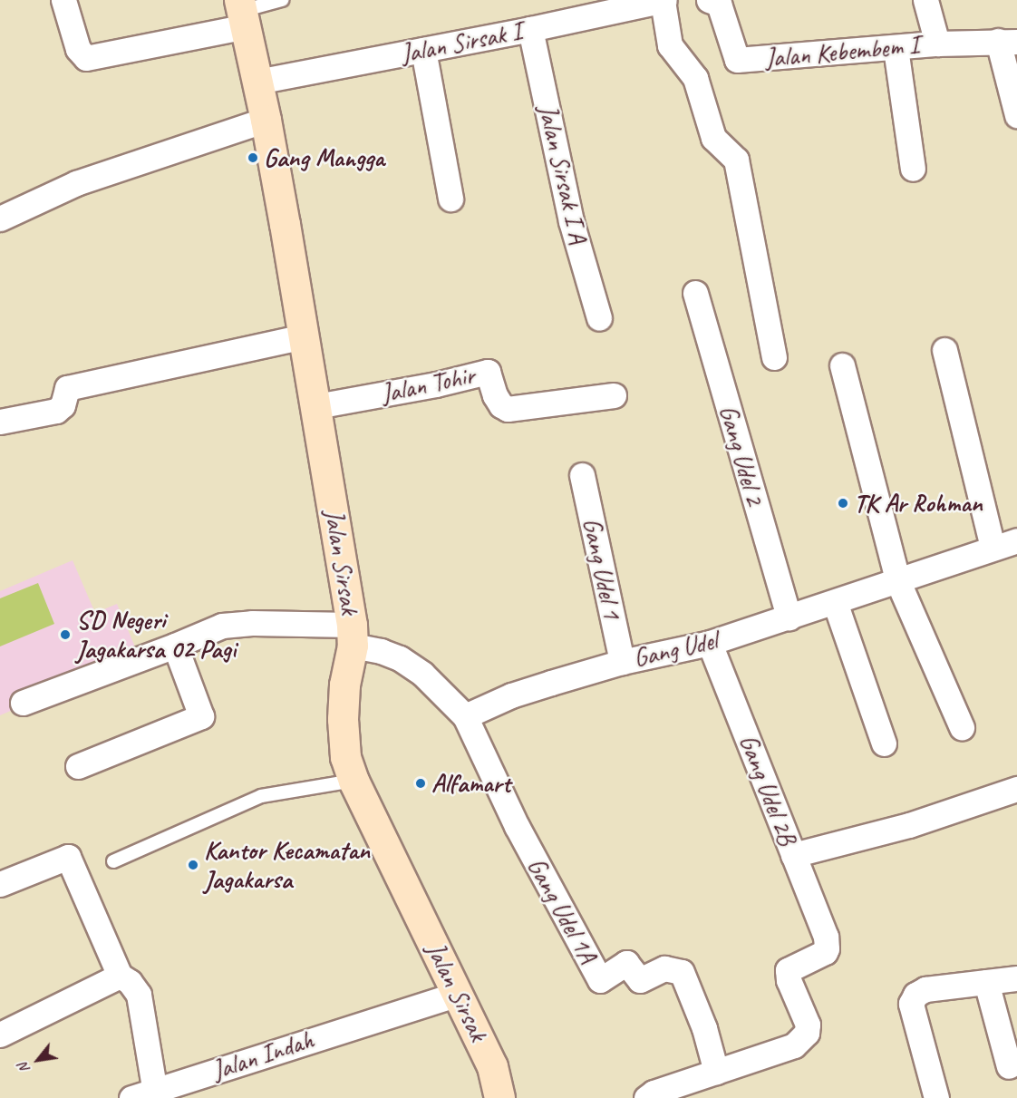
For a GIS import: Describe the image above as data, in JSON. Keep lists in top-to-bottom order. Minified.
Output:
{"streets":{"street":["Jalan Sirsak I","Jalan Kebembem I","Jalan Sirsak I A","Jalan Tohir","Gang Udel 2","Jalan Sirsak","Gang Udel 1","Gang Udel","Gang Udel 2B","Gang Udel 1A","Jalan Indah"]},"crossings":[["Jalan Sirsak I","Jalan Sirsak I A"],["Jalan Sirsak I","Jalan Sirsak"],["Jalan Tohir","Jalan Sirsak"],["Gang Udel 2","Gang Udel"],["Jalan Sirsak","Jalan Indah"],["Gang Udel 1","Gang Udel"],["Gang Udel","Gang Udel 2B"],["Gang Udel","Gang Udel 1A"],["Gang Udel 2B","Gang Udel 1A"]],"places":["Gang Mangga","TK Ar Rohman","SD Negeri Jagakarsa 02 Pagi","Alfamart","Kantor Kecamatan Jagakarsa"],"north":"bottom left"}
